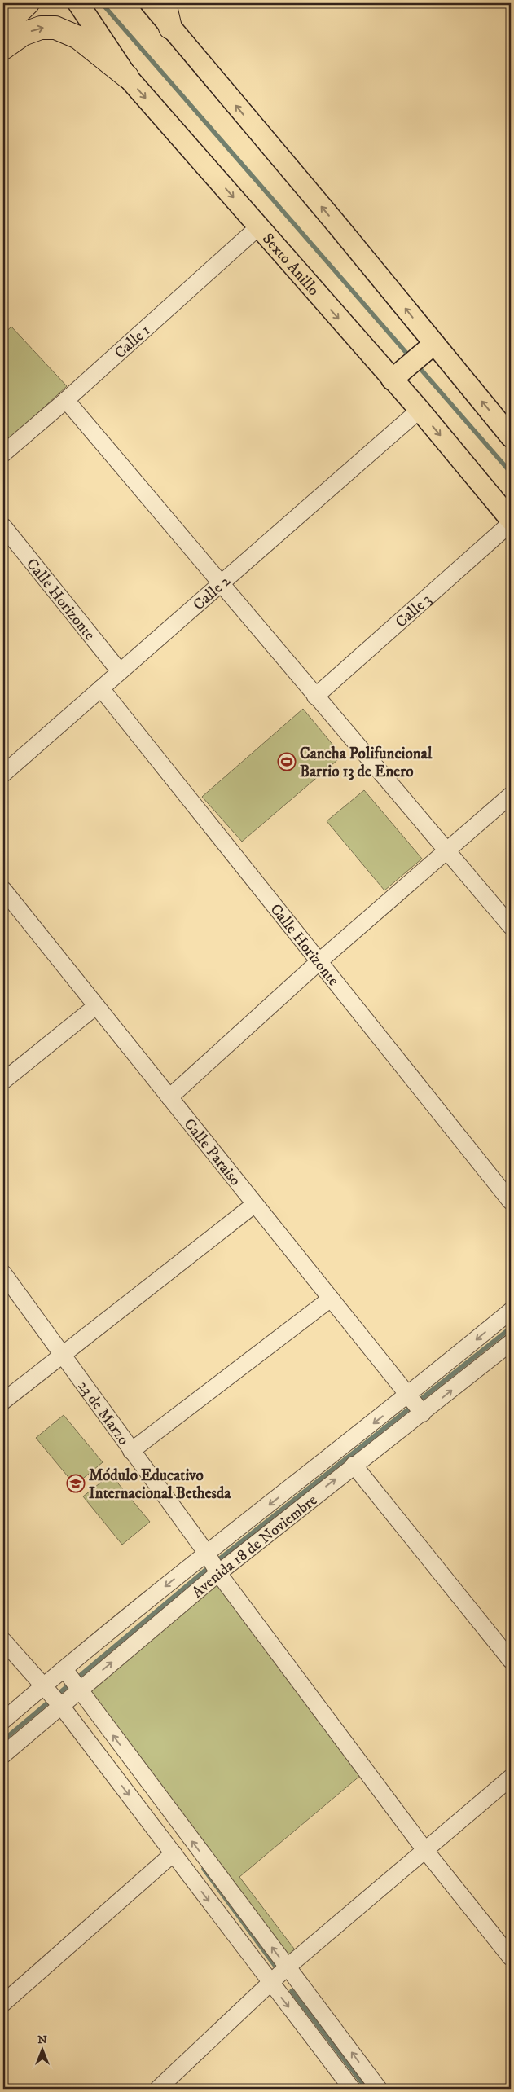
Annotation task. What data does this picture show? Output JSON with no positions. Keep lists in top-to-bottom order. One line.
{"streets":{"main road":["Sexto Anillo"],"street":["Calle 1","Calle 2","Calle Horizonte","Calle 3","Calle Paraiso","23 de Marzo","Avenida 18 de Noviembre"]},"crossings":[["Sexto Anillo","Calle 1"],["Sexto Anillo","Calle 2"],["Calle 2","Calle Horizonte"],["Calle Paraiso","Avenida 18 de Noviembre"],["23 de Marzo","Avenida 18 de Noviembre"]],"places":{"sports":["Cancha Polifuncional Barrio 13 de Enero"],"school or university":["Módulo Educativo Internacional Bethesda"]},"north":"top"}
